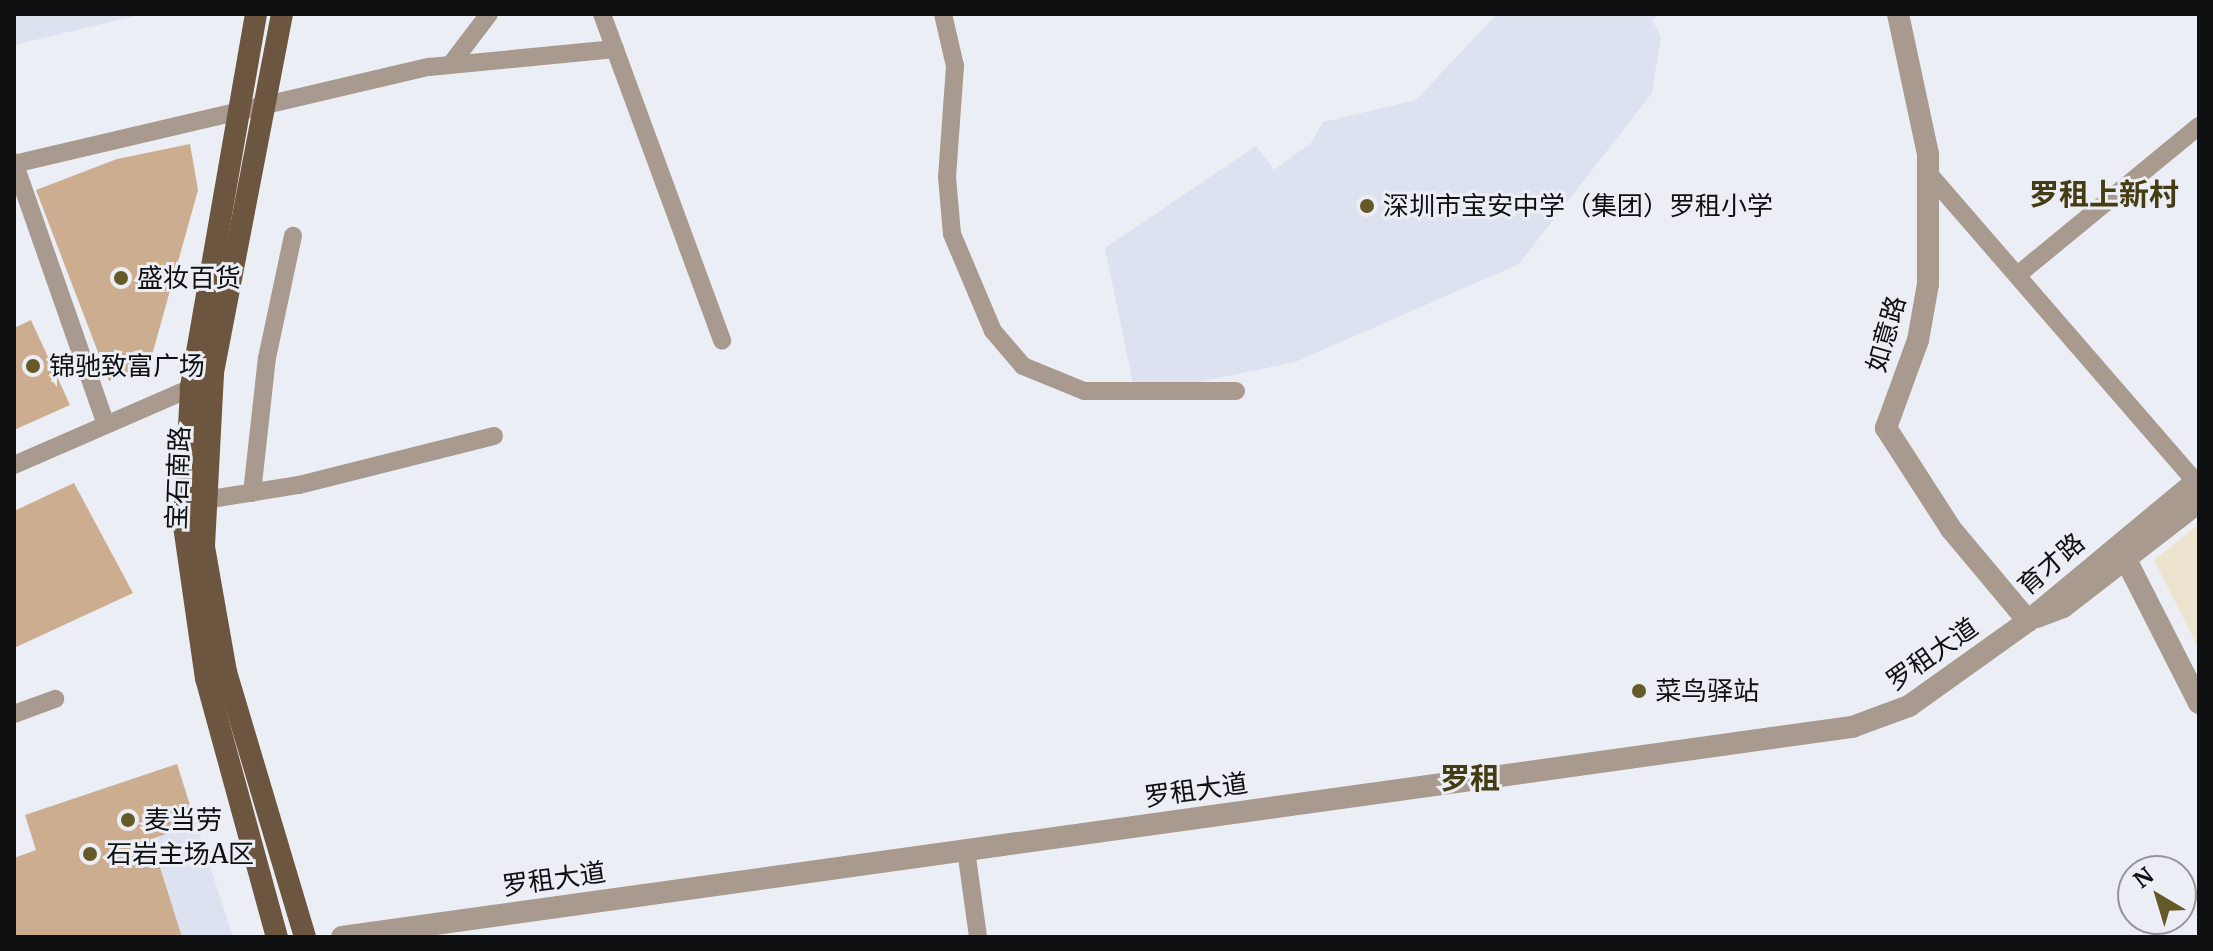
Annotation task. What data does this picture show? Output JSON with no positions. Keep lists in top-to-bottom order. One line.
{"streets":{"main road":["宝石南路"],"street":["如意路","育才路","罗租大道"]},"crossings":[["如意路","育才路"],["如意路","罗租大道"],["育才路","罗租大道"]],"districts":["罗租上新村","罗租"],"places":["深圳市宝安中学（集团）罗租小学","盛妆百货","锦驰致富广场","菜鸟驿站","麦当劳","石岩主场A区"],"north":"top left"}
